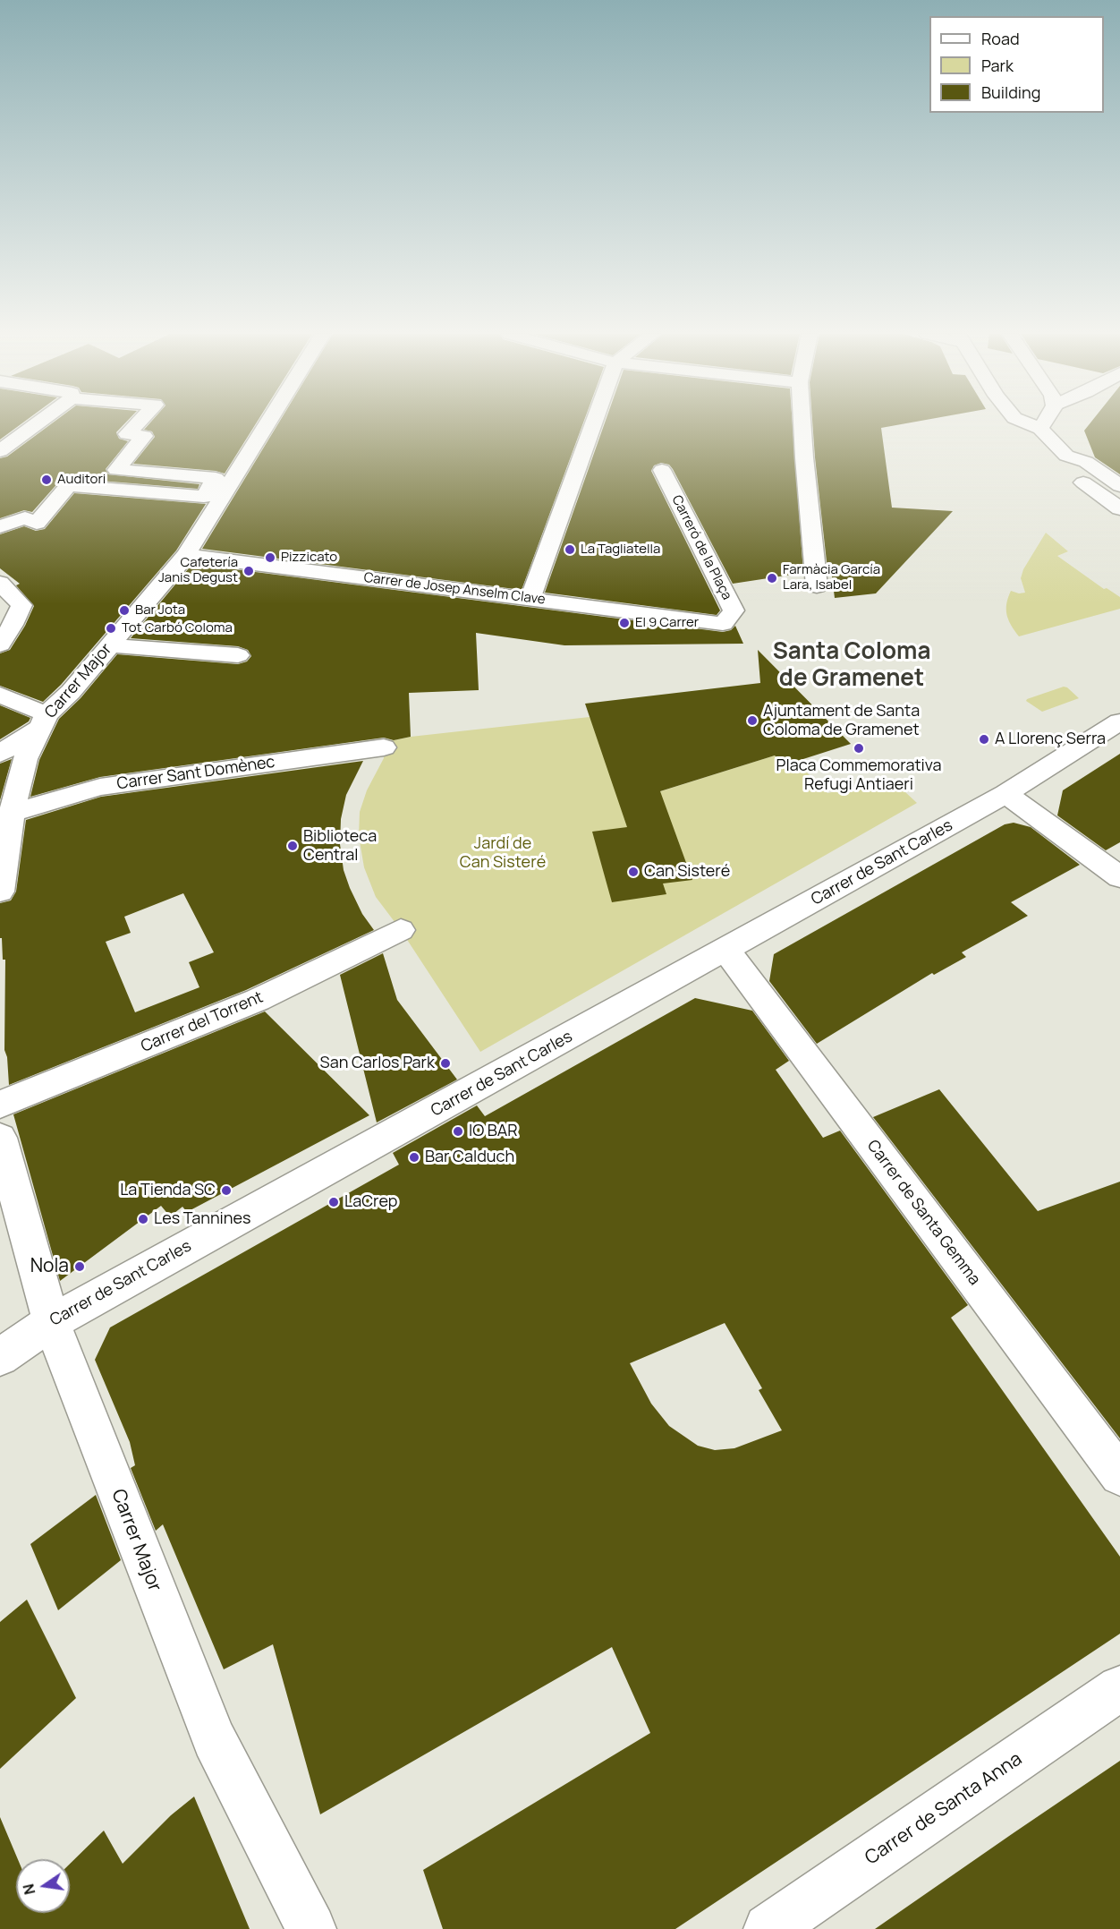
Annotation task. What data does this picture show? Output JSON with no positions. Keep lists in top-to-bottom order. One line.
{"streets":{"street":["Carreró de la Plaça","Carrer de Josep Anselm Clave","Carrer Major","Carrer Sant Domènec","Carrer de Sant Carles","Carrer del Torrent","Carrer de Santa Gemma","Carrer de Santa Anna"]},"crossings":[["Carreró de la Plaça","Carrer de Josep Anselm Clave"],["Carrer de Josep Anselm Clave","Carrer Major"],["Carrer Major","Carrer Sant Domènec"],["Carrer Major","Carrer de Sant Carles"],["Carrer de Sant Carles","Carrer de Santa Gemma"]],"districts":["Santa Coloma de Gramenet"],"parks":["Jardí de Can Sisteré"],"places":["Auditori","La Tagliatella","Pizzicato","Cafetería Janis Degust","Farmàcia García Lara, Isabel","Bar Jota","El 9 Carrer","Tot Carbó Coloma","Ajuntament de Santa Coloma de Gramenet","A Llorenç Serra","Placa Commemorativa Refugi Antiaeri","Biblioteca Central","Can Sisteré","San Carlos Park","IO BAR","Bar Calduch","La Tienda SC","LaCrep","Les Tannines","Nola"],"legend":["Road","Park","Building"],"north":"left"}
